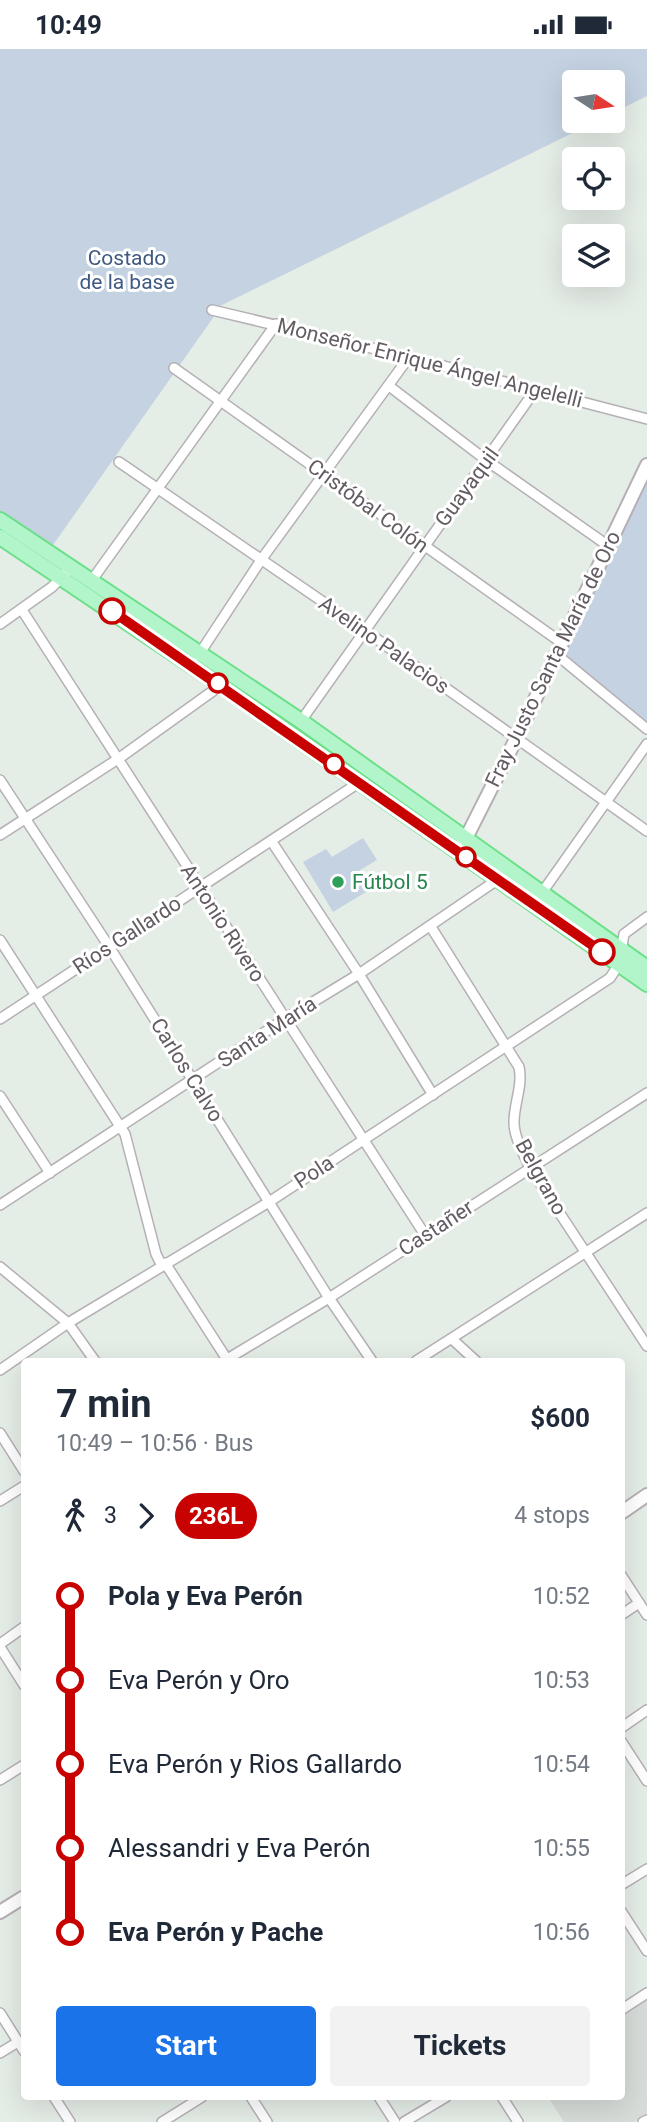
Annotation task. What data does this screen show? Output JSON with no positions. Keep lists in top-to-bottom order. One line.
{"streets":{"street":["Monseñor Enrique Ángel Angelelli","Guayaquil","Cristóbal Colón","Avelino Palacios","Fray Justo Santa María de Oro","Antonio Rivero","Ríos Gallardo","Santa María","Carlos Calvo","Pola","Belgrano","Castañer"]},"crossings":[["Monseñor Enrique Ángel Angelelli","Guayaquil"],["Guayaquil","Cristóbal Colón"],["Guayaquil","Avelino Palacios"],["Cristóbal Colón","Fray Justo Santa María de Oro"],["Avelino Palacios","Fray Justo Santa María de Oro"],["Antonio Rivero","Ríos Gallardo"],["Antonio Rivero","Santa María"],["Antonio Rivero","Pola"],["Antonio Rivero","Castañer"],["Ríos Gallardo","Carlos Calvo"],["Santa María","Carlos Calvo"],["Santa María","Belgrano"],["Carlos Calvo","Pola"],["Carlos Calvo","Castañer"],["Pola","Belgrano"],["Belgrano","Castañer"]],"parks":["Costado de la base"],"places":["Fútbol 5"],"lines":["bus line 236L"],"north":"right","page":{"status":"10:49","heading":["7 min","10:49 – 10:56 · Bus","$600"],"legs":["3","236L","4 stops"],"list":[{"name":"Pola y Eva Perón","value":"10:52"},{"name":"Eva Perón y Oro","value":"10:53"},{"name":"Eva Perón y Rios Gallardo","value":"10:54"},{"name":"Alessandri y Eva Perón","value":"10:55"},{"name":"Eva Perón y Pache","value":"10:56"}],"buttons":["Start","Tickets"]}}
